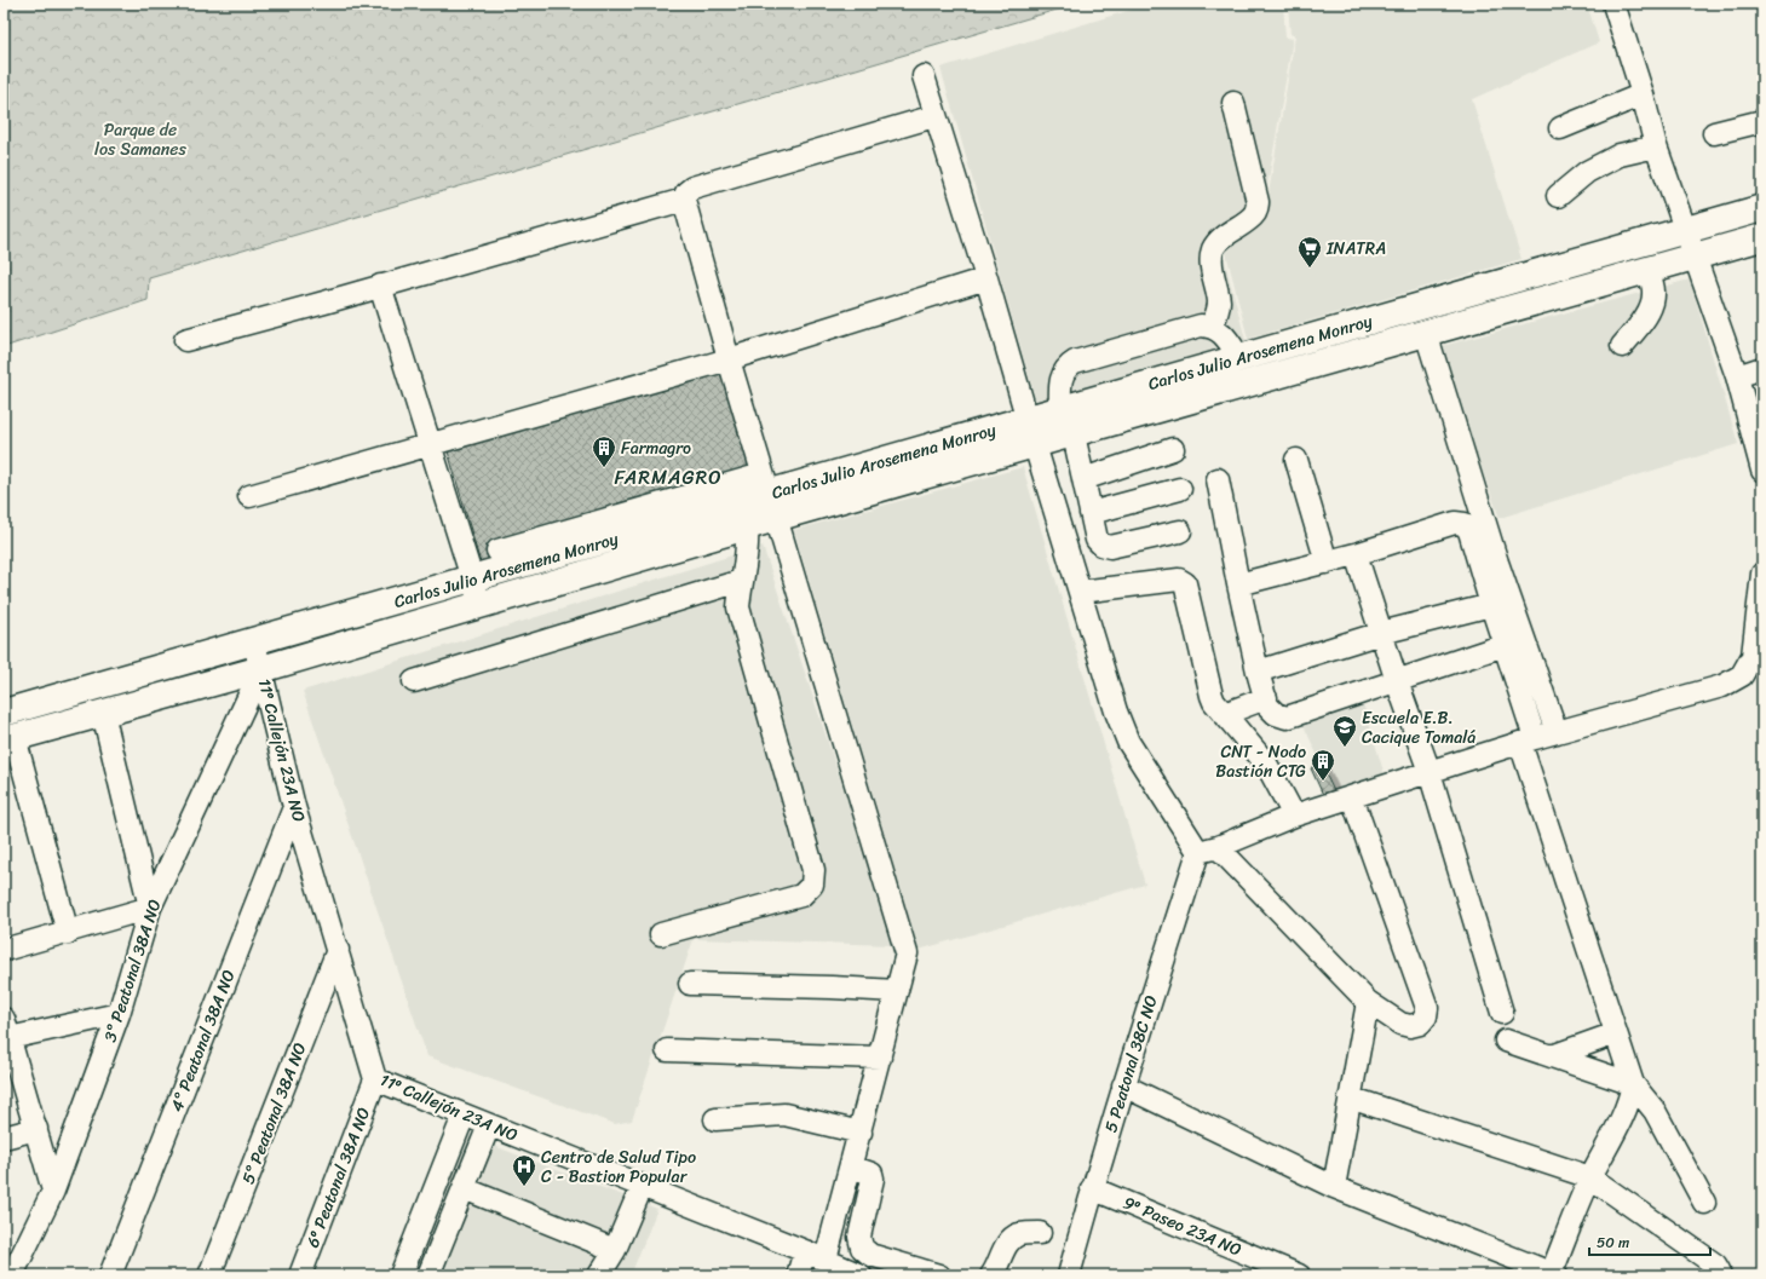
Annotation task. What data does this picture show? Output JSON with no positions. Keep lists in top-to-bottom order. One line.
{"streets":{"main road":["Carlos Julio Arosemena Monroy"],"street":["11º Callejón 23A NO","3° Peatonal 38A NO","4° Peatonal 38A NO","5 Peatonal 38C NO","5° Peatonal 38A NO","6º Peatonal 38A NO","9º Paseo 23A NO"]},"crossings":[["Carlos Julio Arosemena Monroy","11º Callejón 23A NO"],["Carlos Julio Arosemena Monroy","3° Peatonal 38A NO"],["11º Callejón 23A NO","3° Peatonal 38A NO"],["11º Callejón 23A NO","4° Peatonal 38A NO"],["11º Callejón 23A NO","5° Peatonal 38A NO"],["11º Callejón 23A NO","6º Peatonal 38A NO"],["5 Peatonal 38C NO","9º Paseo 23A NO"]],"districts":["FARMAGRO"],"parks":["Parque de los Samanes"],"places":{"supermarket":["INATRA"],"building":["Farmagro","CNT - Nodo Bastión CTG"],"school or university":["Escuela E.B. Cacique Tomalá"],"hospital":["Centro de Salud Tipo C - Bastion Popular"]},"scale_bar":"50 m"}
